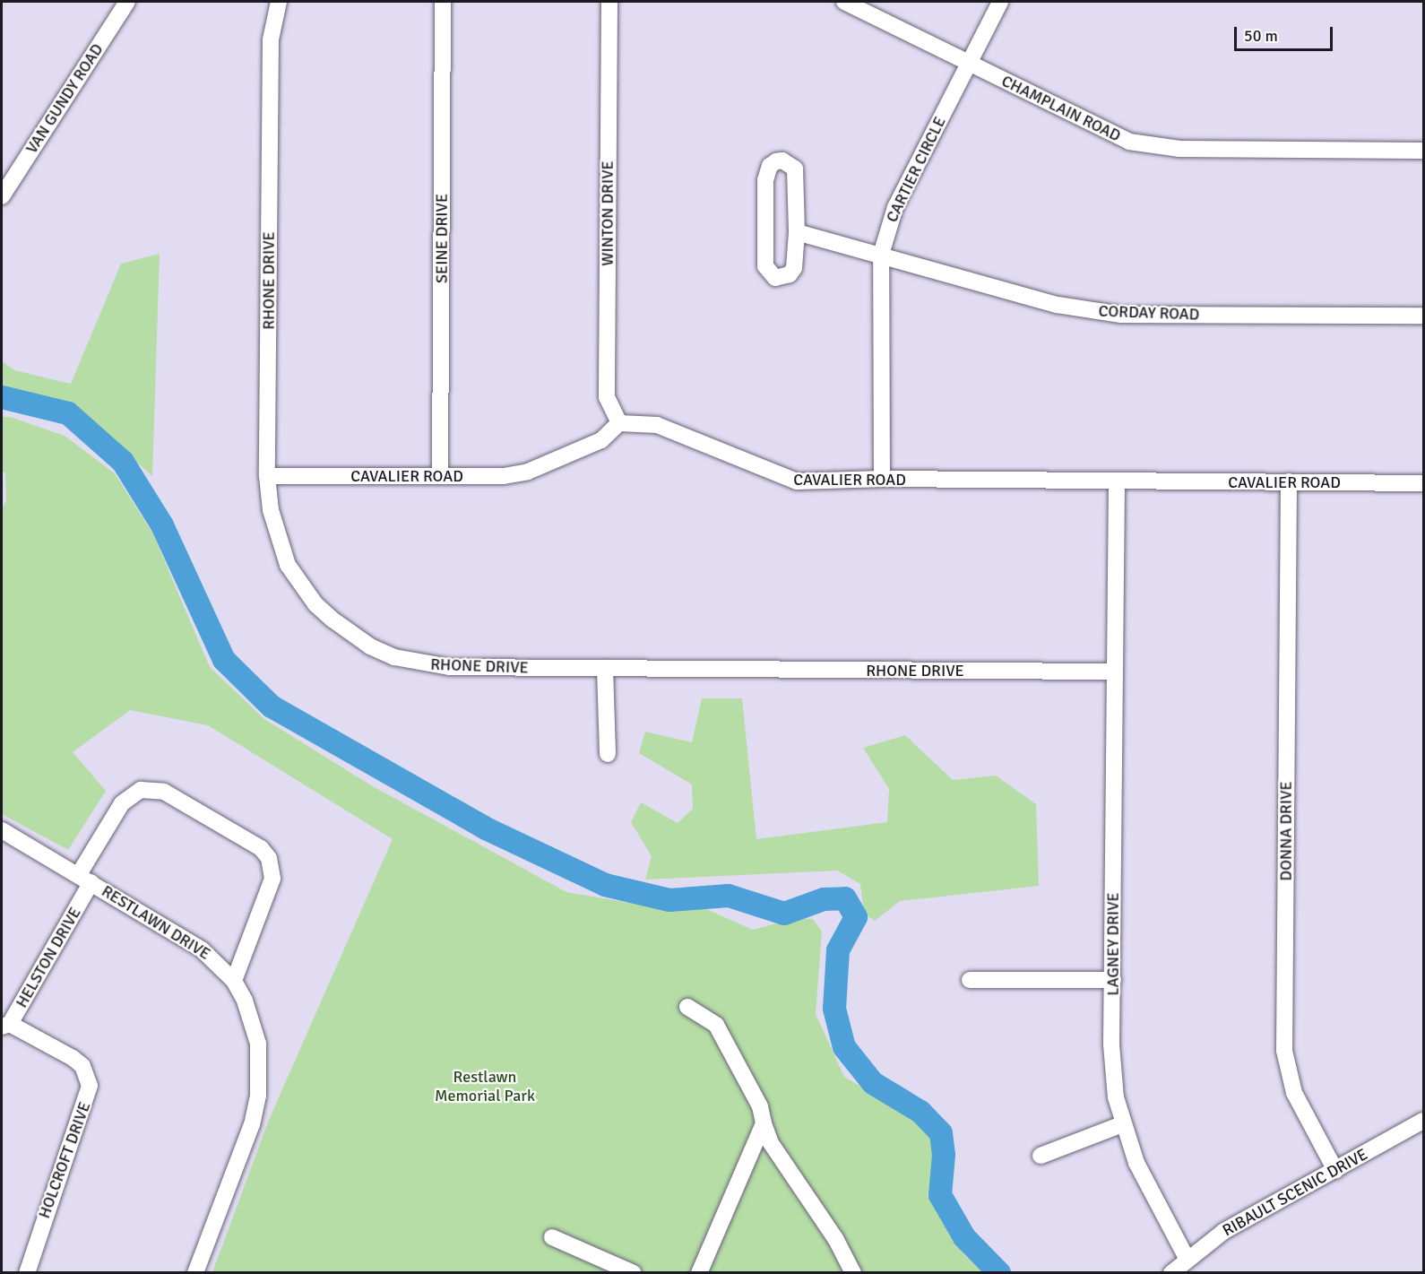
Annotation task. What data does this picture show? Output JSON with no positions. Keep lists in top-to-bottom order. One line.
{"streets":{"street":["VAN GUNDY ROAD","CHAMPLAIN ROAD","CARTIER CIRCLE","WINTON DRIVE","SEINE DRIVE","RHONE DRIVE","CORDAY ROAD","CAVALIER ROAD","DONNA DRIVE","RESTLAWN DRIVE","LAGNEY DRIVE","HELSTON DRIVE","HOLCROFT DRIVE","RIBAULT SCENIC DRIVE"]},"crossings":[["CHAMPLAIN ROAD","CARTIER CIRCLE"],["CARTIER CIRCLE","CORDAY ROAD"],["CARTIER CIRCLE","CAVALIER ROAD"],["WINTON DRIVE","CAVALIER ROAD"],["SEINE DRIVE","CAVALIER ROAD"],["RHONE DRIVE","CAVALIER ROAD"],["RHONE DRIVE","LAGNEY DRIVE"],["CAVALIER ROAD","DONNA DRIVE"],["CAVALIER ROAD","LAGNEY DRIVE"],["DONNA DRIVE","RIBAULT SCENIC DRIVE"],["RESTLAWN DRIVE","HELSTON DRIVE"],["LAGNEY DRIVE","RIBAULT SCENIC DRIVE"],["HELSTON DRIVE","HOLCROFT DRIVE"]],"parks":["Restlawn Memorial Park"],"scale_bar":"50 m"}
